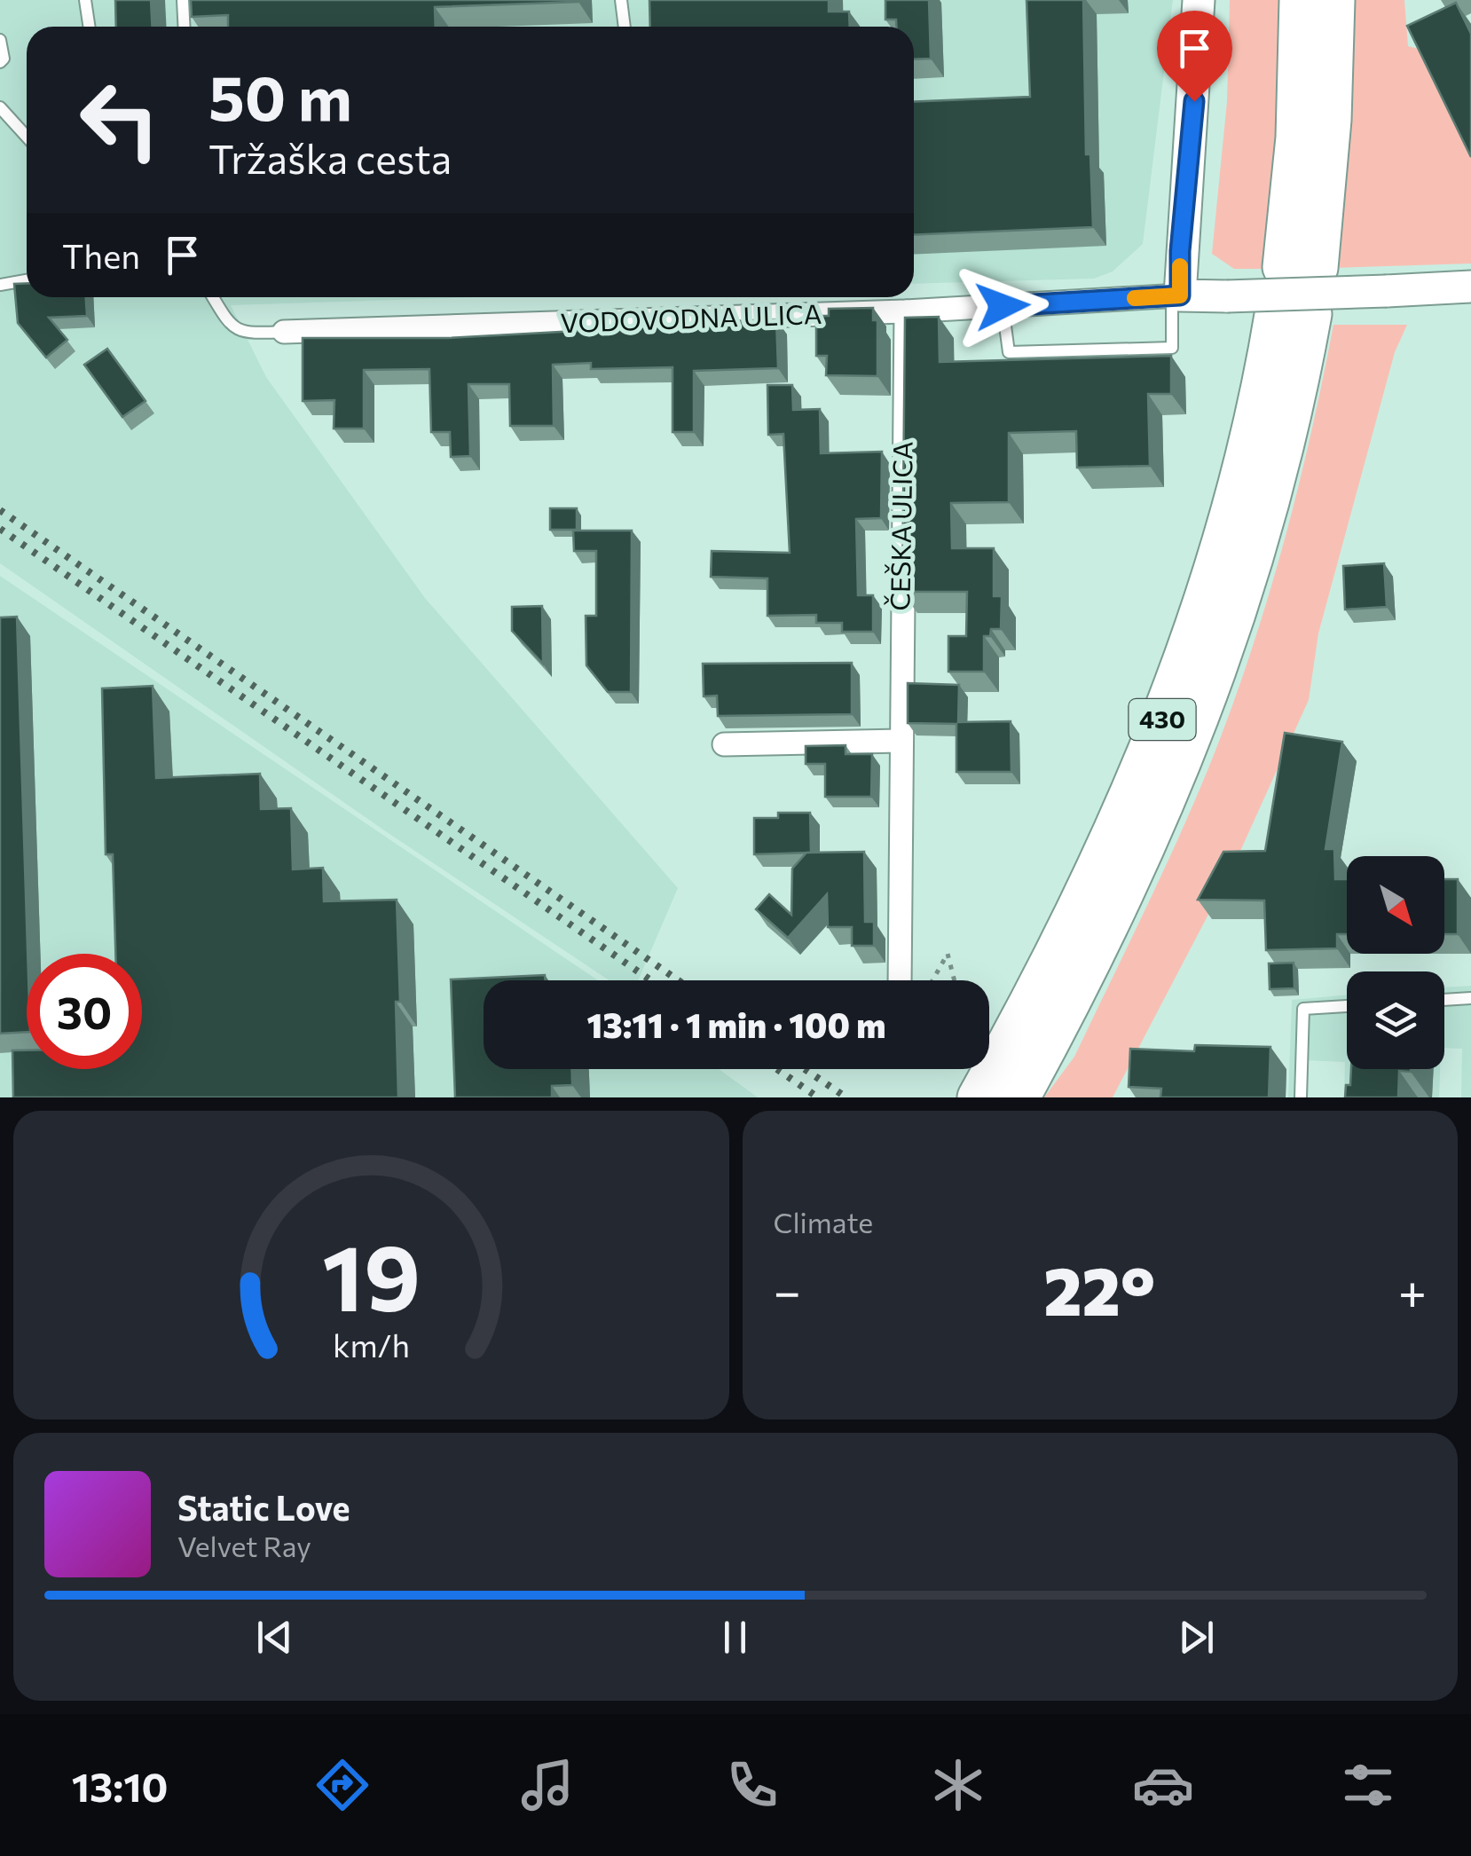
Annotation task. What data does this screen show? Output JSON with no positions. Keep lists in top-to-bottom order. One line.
{"streets":{"highway":["430"],"street":["VODOVODNA ULICA","ČEŠKA ULICA"]},"crossings":[["VODOVODNA ULICA","ČEŠKA ULICA"]],"north":"bottom right","page":{"turn":["50 m","Tržaška cesta"],"then":"Then","limit":"30","trip":"13:11 · 1 min · 100 m","tile":"Climate","heat":["−","22°","+"],"song":["Static Love","Velvet Ray"],"tabs":"13:10","gauge":["19","km/h"]}}
